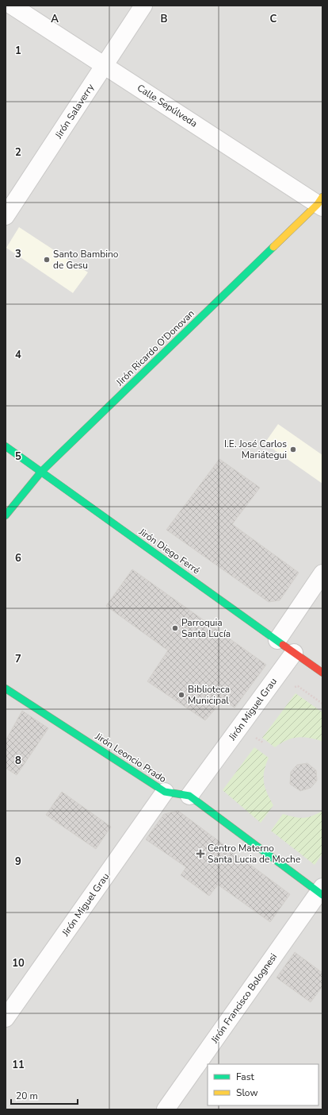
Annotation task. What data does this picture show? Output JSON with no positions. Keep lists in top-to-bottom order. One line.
{"streets":{"street":["Calle Sepúlveda","Jirón Salaverry","Jirón Ricardo O'Donovan","Jirón Diego Ferré","Jirón Miguel Grau","Jirón Leoncio Prado","Jirón Francisco Bolognesi"]},"crossings":[["Calle Sepúlveda","Jirón Salaverry"],["Calle Sepúlveda","Jirón Ricardo O'Donovan"],["Jirón Ricardo O'Donovan","Jirón Diego Ferré"],["Jirón Diego Ferré","Jirón Miguel Grau"],["Jirón Miguel Grau","Jirón Leoncio Prado"],["Jirón Leoncio Prado","Jirón Francisco Bolognesi"]],"places":{"other":["Santo Bambino de Gesu","I.E. José Carlos Mariátegui","Parroquia Santa Lucía","Biblioteca Municipal"],"health":["Centro Materno Santa Lucia de Moche"]},"legend":["Fast","Slow"],"scale_bar":"20 m","grid":{"columns":["A","B","C"],"rows":["1","2","3","4","5","6","7","8","9","10","11"]}}
